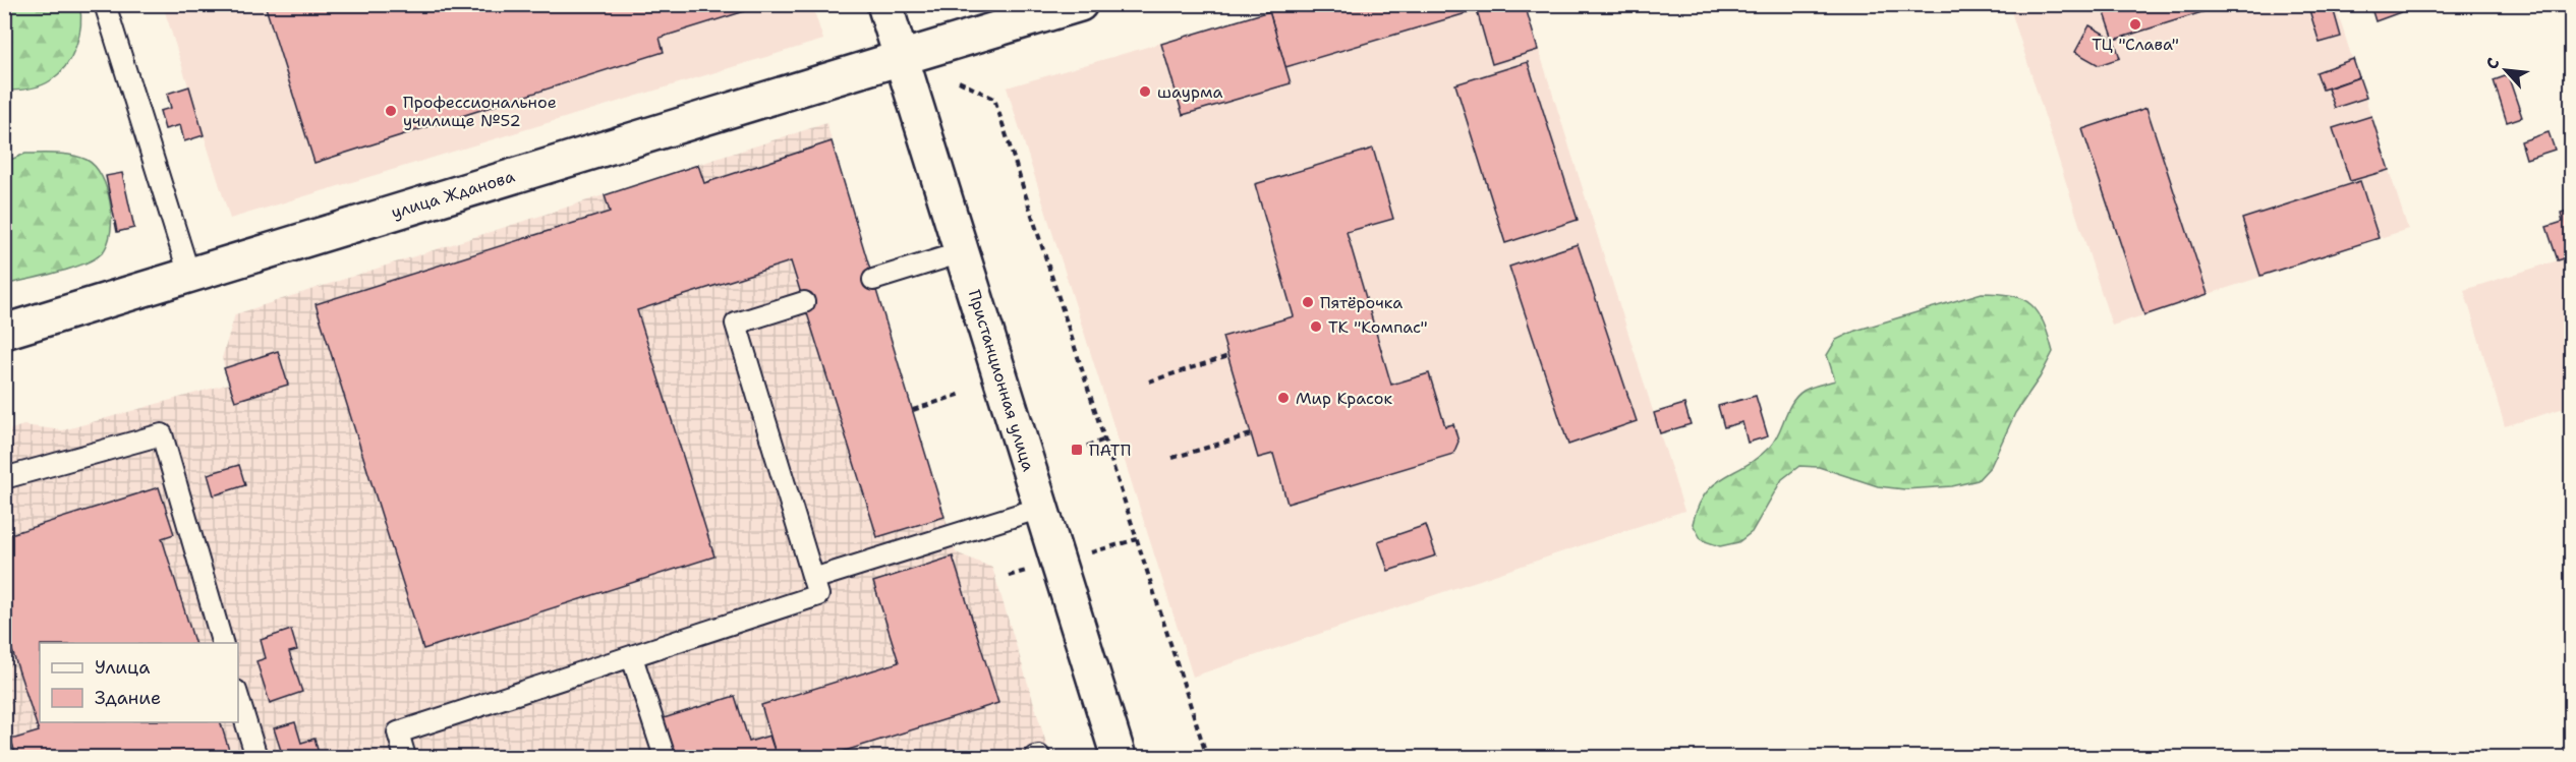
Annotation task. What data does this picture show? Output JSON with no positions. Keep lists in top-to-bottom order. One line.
{"streets":{"main road":["улица Жданова","Пристанционная улица"]},"crossings":[["улица Жданова","Пристанционная улица"]],"places":{"other":["ТЦ \"Слава\"","шаурма","Профессиональное училище №52","Пятёрочка","ТК \"Компас\"","Мир Красок"],"transit":["ПАТП"]},"legend":["Улица","Здание"],"north":"top left"}
